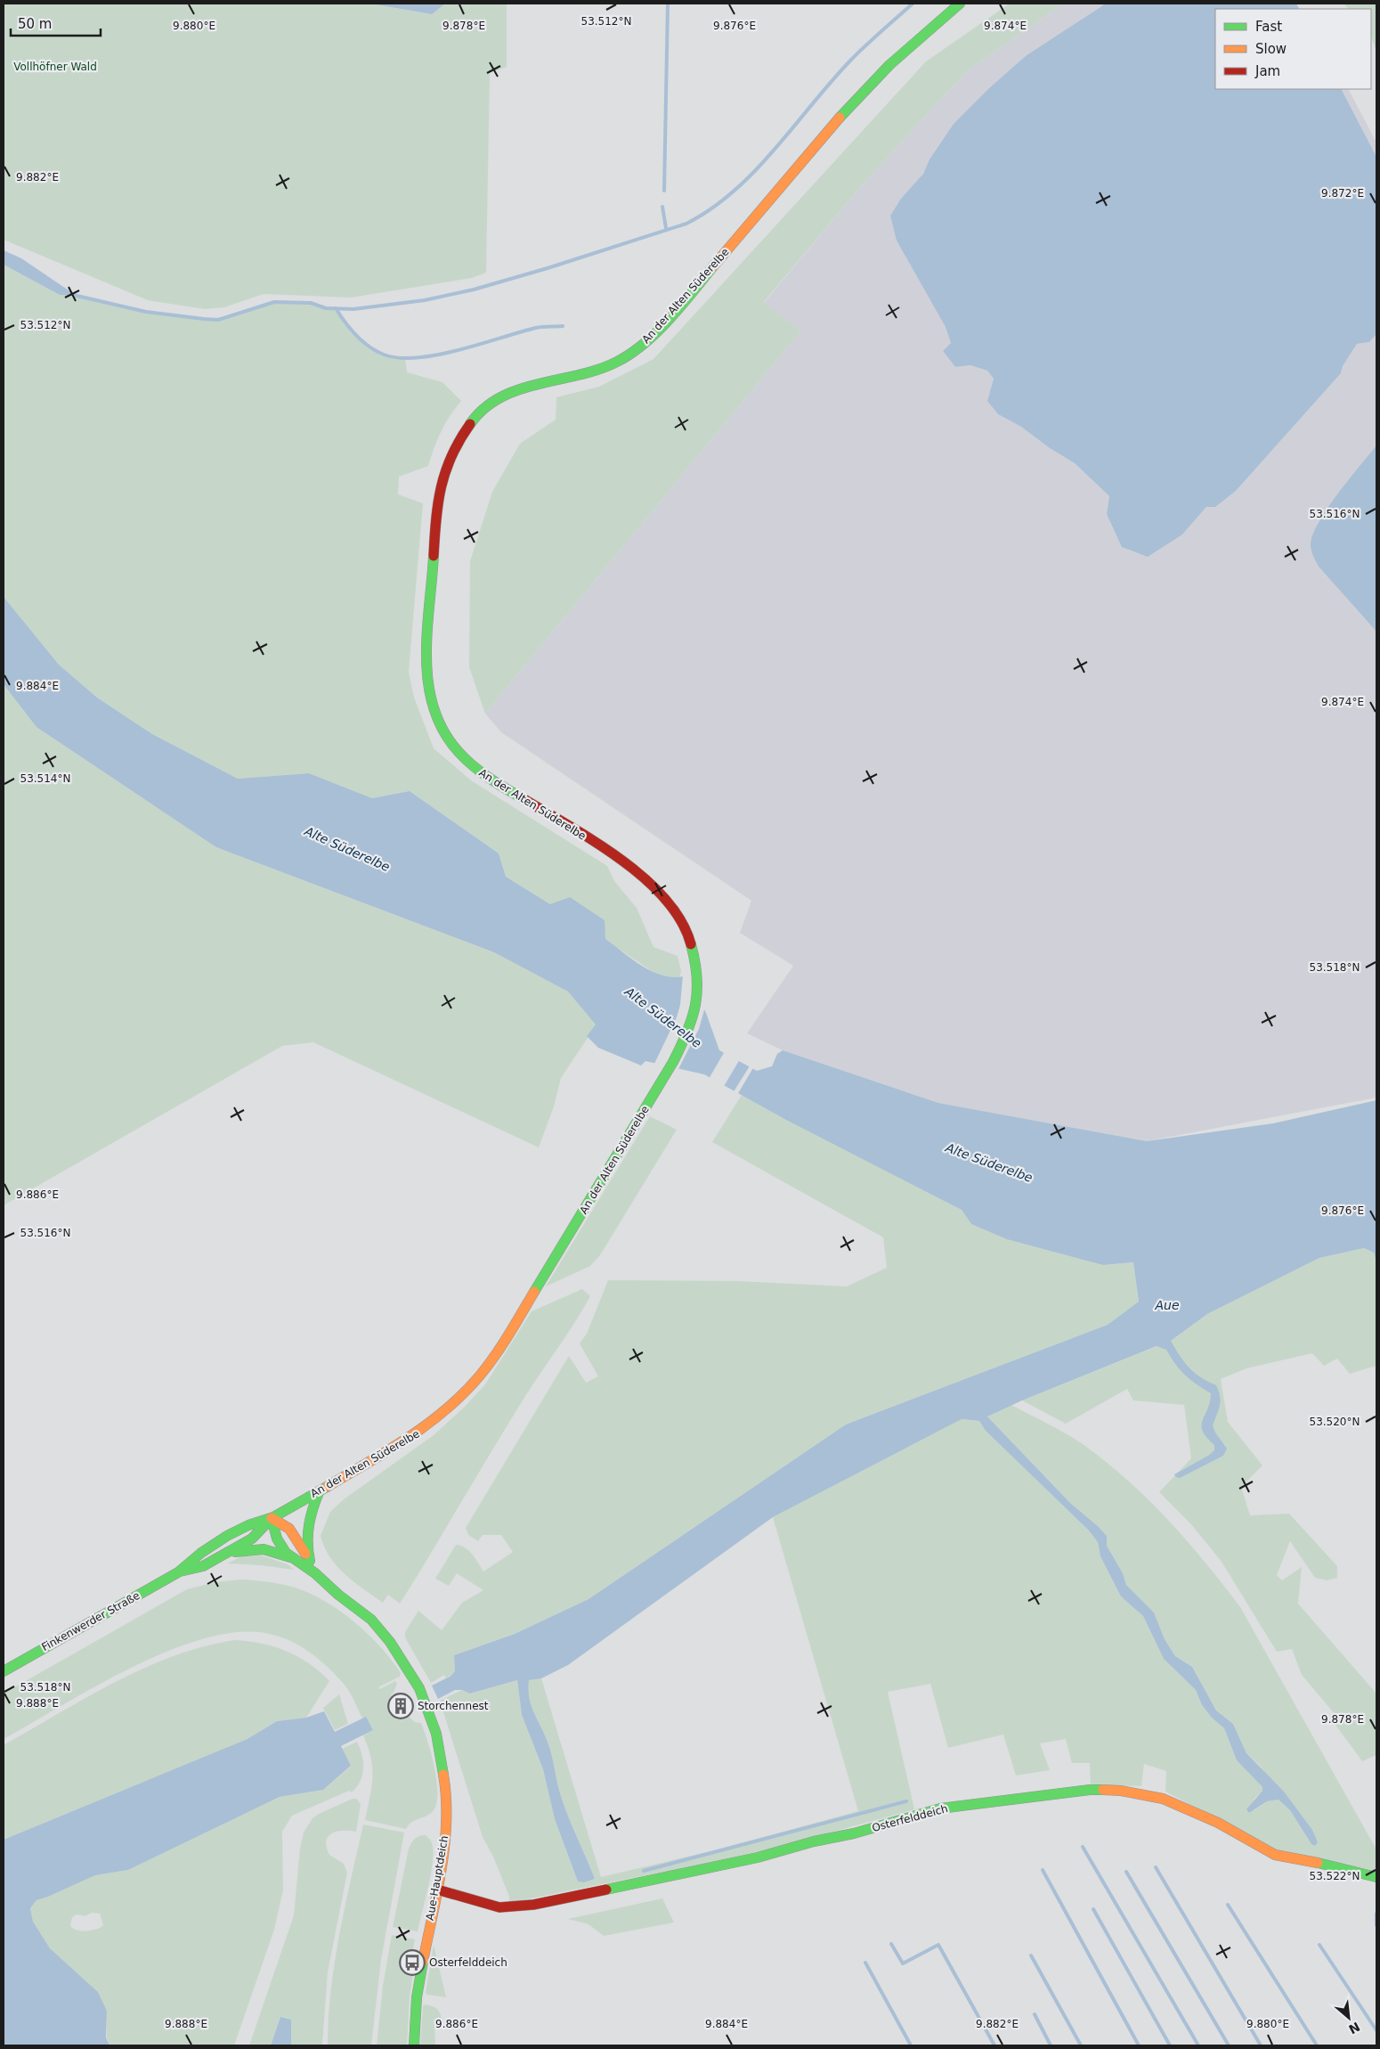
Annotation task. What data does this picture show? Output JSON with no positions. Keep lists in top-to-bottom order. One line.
{"streets":{"main road":["An der Alten Süderelbe","Finkenwerder Straße","Osterfelddeich","Aue-Hauptdeich"]},"crossings":[["An der Alten Süderelbe","Finkenwerder Straße"],["Osterfelddeich","Aue-Hauptdeich"]],"water":["Alte Süderelbe","Aue"],"parks":["Vollhöfner Wald"],"places":{"building":["Storchennest"],"bus stop":["Osterfelddeich"]},"legend":["Fast","Slow","Jam"],"scale_bar":"50 m","north":"bottom right","coordinates":["53.512°N","9.880°E","9.878°E","9.876°E","9.874°E","9.882°E","9.872°E","53.516°N","9.884°E","53.514°N","53.518°N","9.886°E","53.520°N","9.888°E","53.522°N"]}
